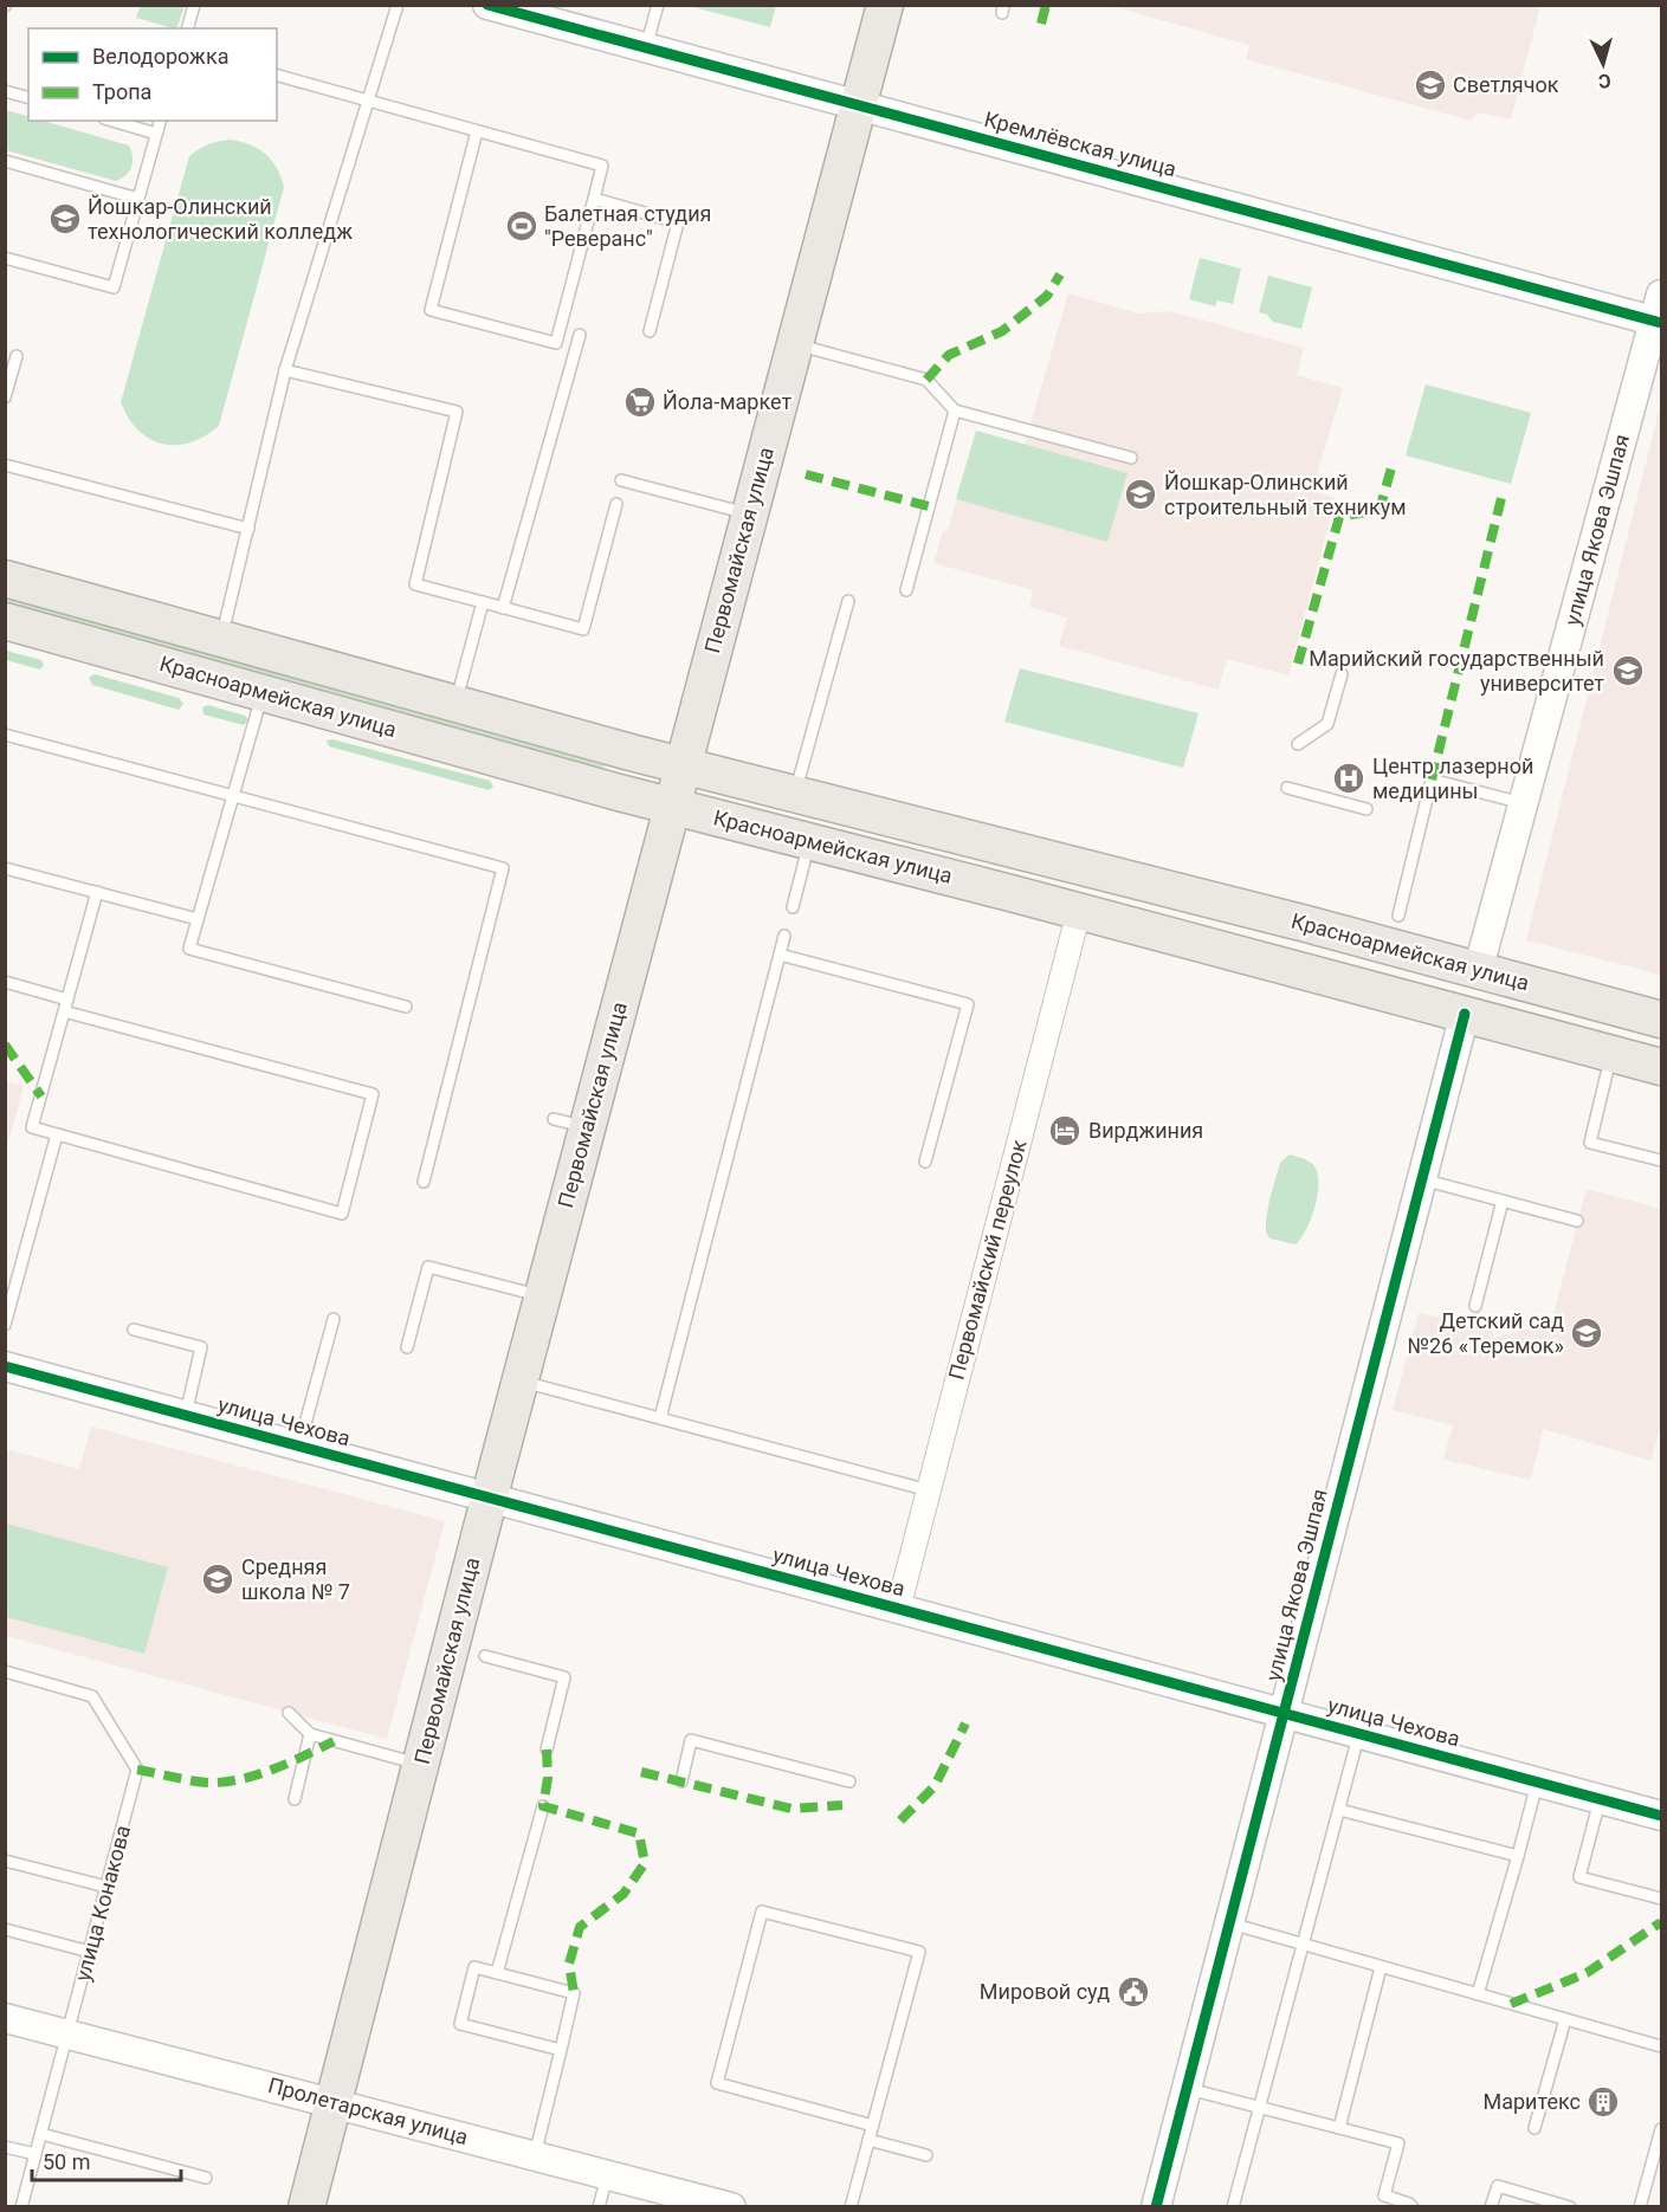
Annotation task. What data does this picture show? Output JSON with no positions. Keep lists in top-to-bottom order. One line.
{"streets":{"main road":["улица Якова Эшпая","Первомайская улица","Красноармейская улица"],"street":["Кремлёвская улица","Первомайский переулок","улица Чехова","Пролетарская улица"],"lane":["улица Конакова"]},"crossings":[["Кремлёвская улица","улица Якова Эшпая"],["Кремлёвская улица","Первомайская улица"],["улица Якова Эшпая","Красноармейская улица"],["улица Якова Эшпая","улица Чехова"],["Первомайская улица","Красноармейская улица"],["Первомайская улица","улица Чехова"],["Первомайская улица","Пролетарская улица"],["Красноармейская улица","Первомайский переулок"],["Первомайский переулок","улица Чехова"],["улица Конакова","Пролетарская улица"]],"places":{"school or university":["Светлячок","Йошкар-Олинский технологический колледж","Йошкар-Олинский строительный техникум","Марийский государственный университет","Детский сад №26 «Теремок»","Средняя школа № 7"],"sports":["Балетная студия \"Реверанс\""],"supermarket":["Йола-маркет"],"hospital":["Центр лазерной медицины"],"hotel":["Вирджиния"],"public building":["Мировой суд"],"building":["Маритекс"]},"legend":["Велодорожка","Тропа"],"scale_bar":"50 m","north":"bottom"}
